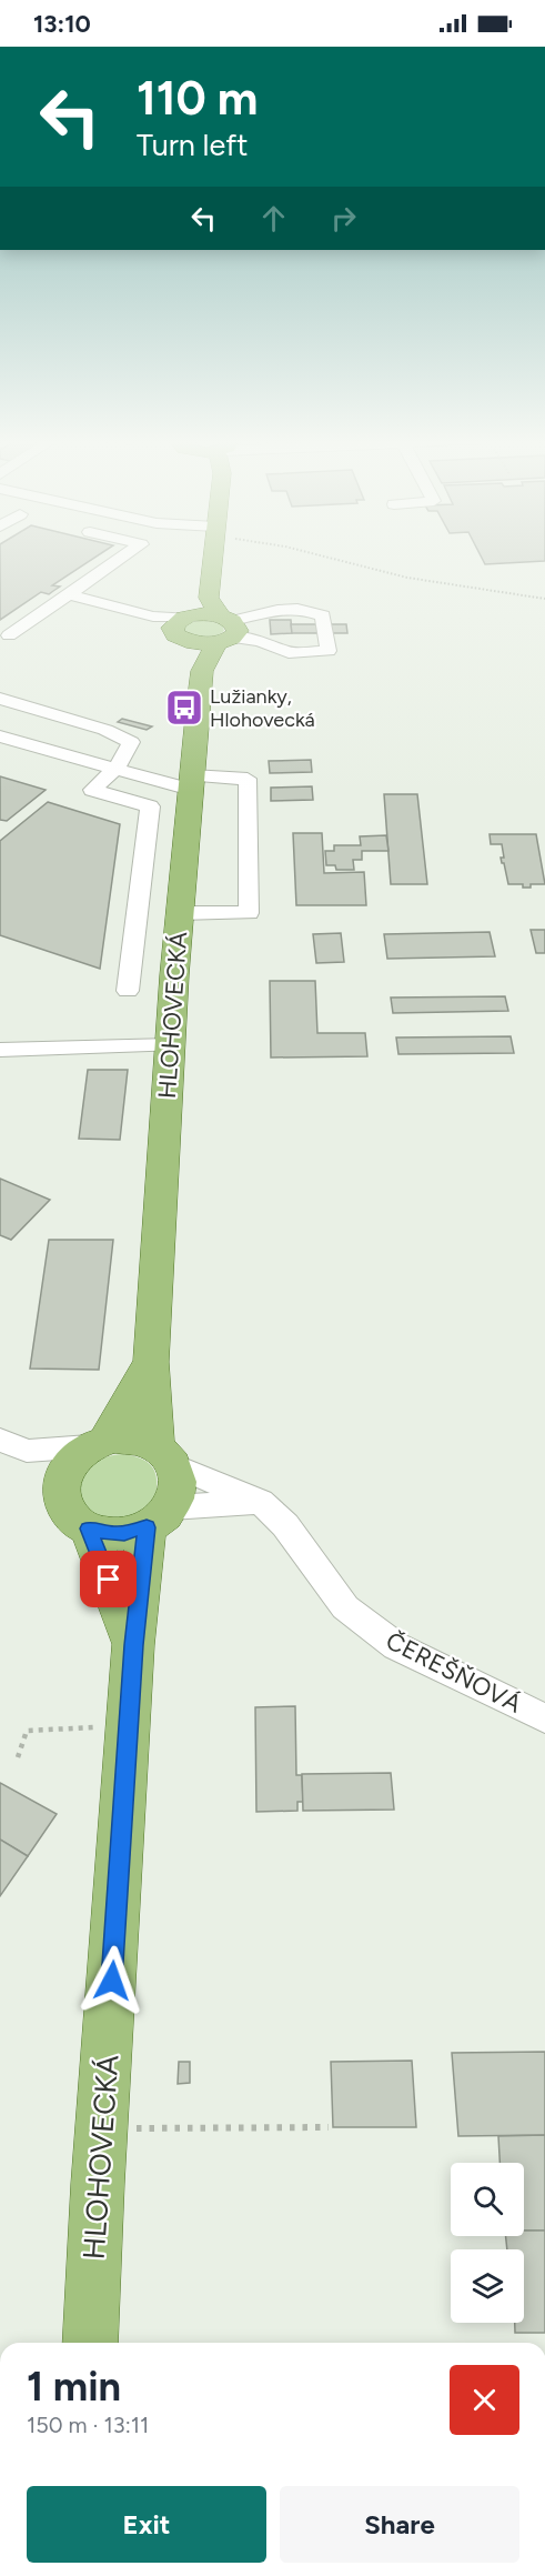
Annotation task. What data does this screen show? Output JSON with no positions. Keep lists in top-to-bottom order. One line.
{"streets":{"main road":["HLOHOVECKÁ"],"street":["ČEREŠŇOVÁ"]},"crossings":[["HLOHOVECKÁ","ČEREŠŇOVÁ"]],"places":{"bus stop":["Lužianky, Hlohovecká"]},"page":{"status":"13:10","turn":["110 m","Turn left"],"heading":["1 min","150 m · 13:11"],"buttons":["Exit","Share"]}}
